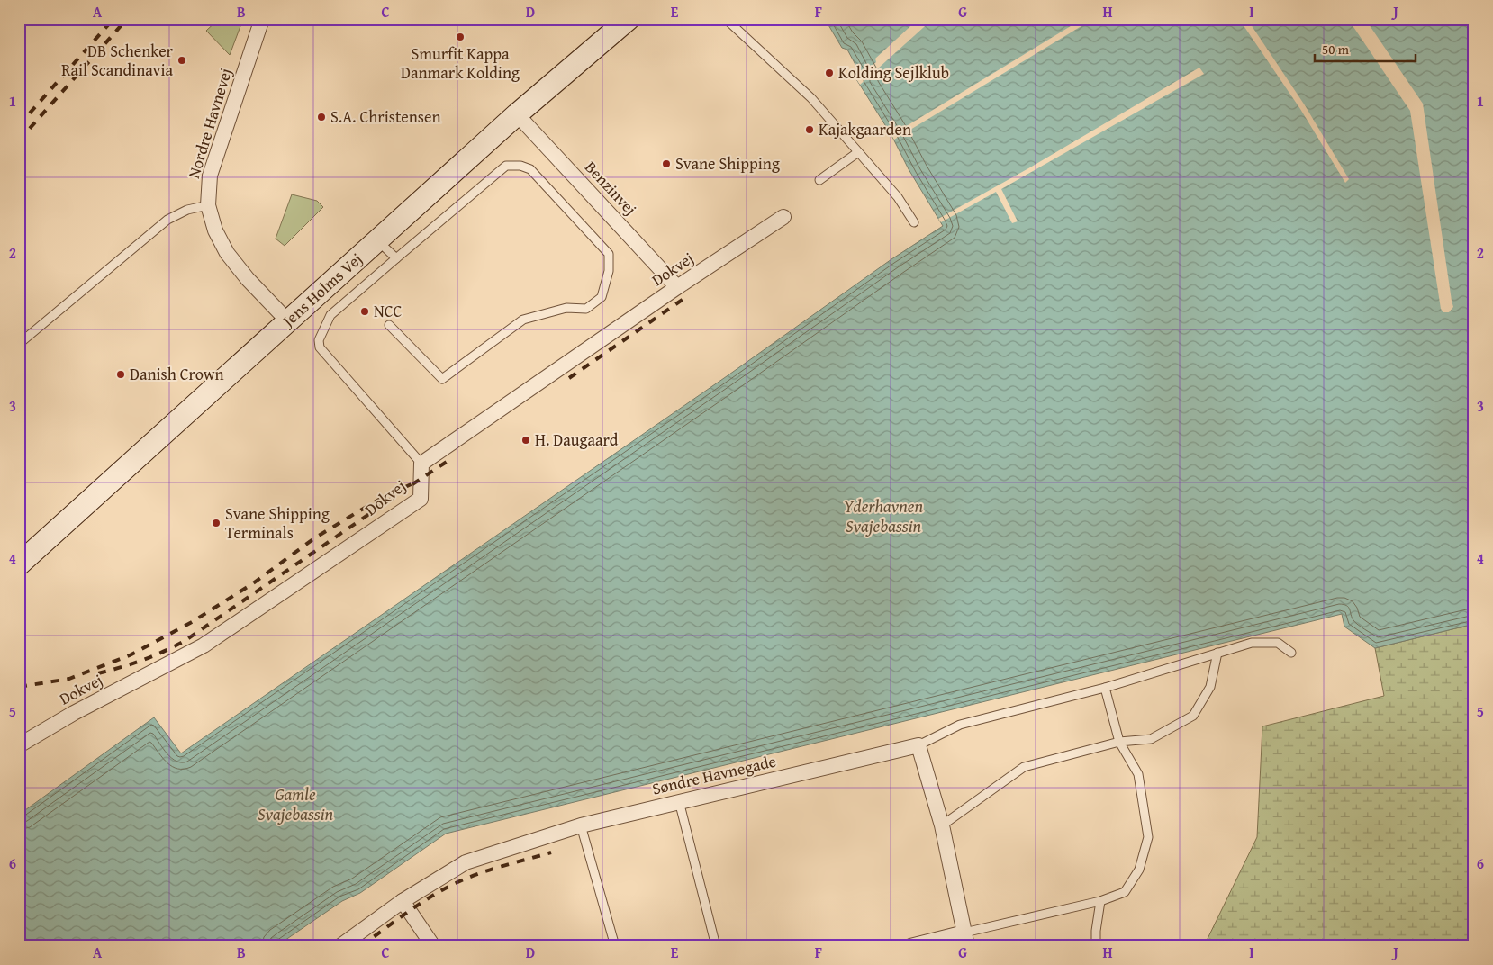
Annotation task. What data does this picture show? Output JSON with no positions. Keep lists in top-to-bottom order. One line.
{"streets":{"main road":["Jens Holms Vej"],"street":["Nordre Havnevej","Benzinvej","Dokvej","Søndre Havnegade"]},"crossings":[["Nordre Havnevej","Jens Holms Vej"],["Benzinvej","Dokvej"],["Benzinvej","Jens Holms Vej"]],"water":["Yderhavnen Svajebassin","Gamle Svajebassin"],"places":["Smurfit Kappa Danmark Kolding","DB Schenker Rail Scandinavia","Kolding Sejlklub","S.A. Christensen","Kajakgaarden","Svane Shipping","NCC","Danish Crown","H. Daugaard","Svane Shipping Terminals"],"scale_bar":"50 m","grid":{"columns":["A","B","C","D","E","F","G","H","I","J"],"rows":["1","2","3","4","5","6"]}}
